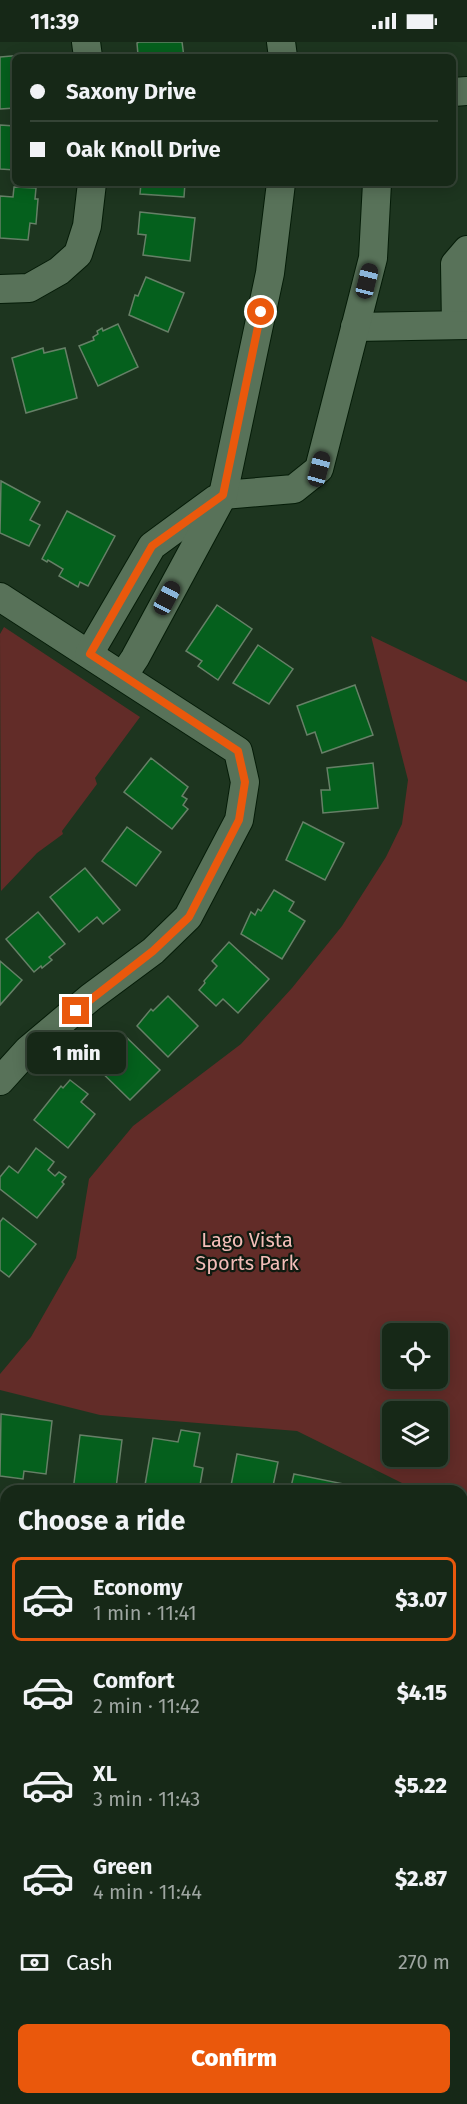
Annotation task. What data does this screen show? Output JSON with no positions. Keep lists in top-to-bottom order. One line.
{"parks":["Lago Vista Sports Park"],"page":{"status":"11:39","banner":["Saxony Drive","Oak Knoll Drive"],"bubble":"1 min","heading":"Choose a ride","list":[{"name":"Economy","note":"1 min · 11:41","value":"$3.07"},{"name":"Comfort","note":"2 min · 11:42","value":"$4.15"},{"name":"XL","note":"3 min · 11:43","value":"$5.22"},{"name":"Green","note":"4 min · 11:44","value":"$2.87"}],"pay":["Cash","270 m"],"buttons":"Confirm"}}
